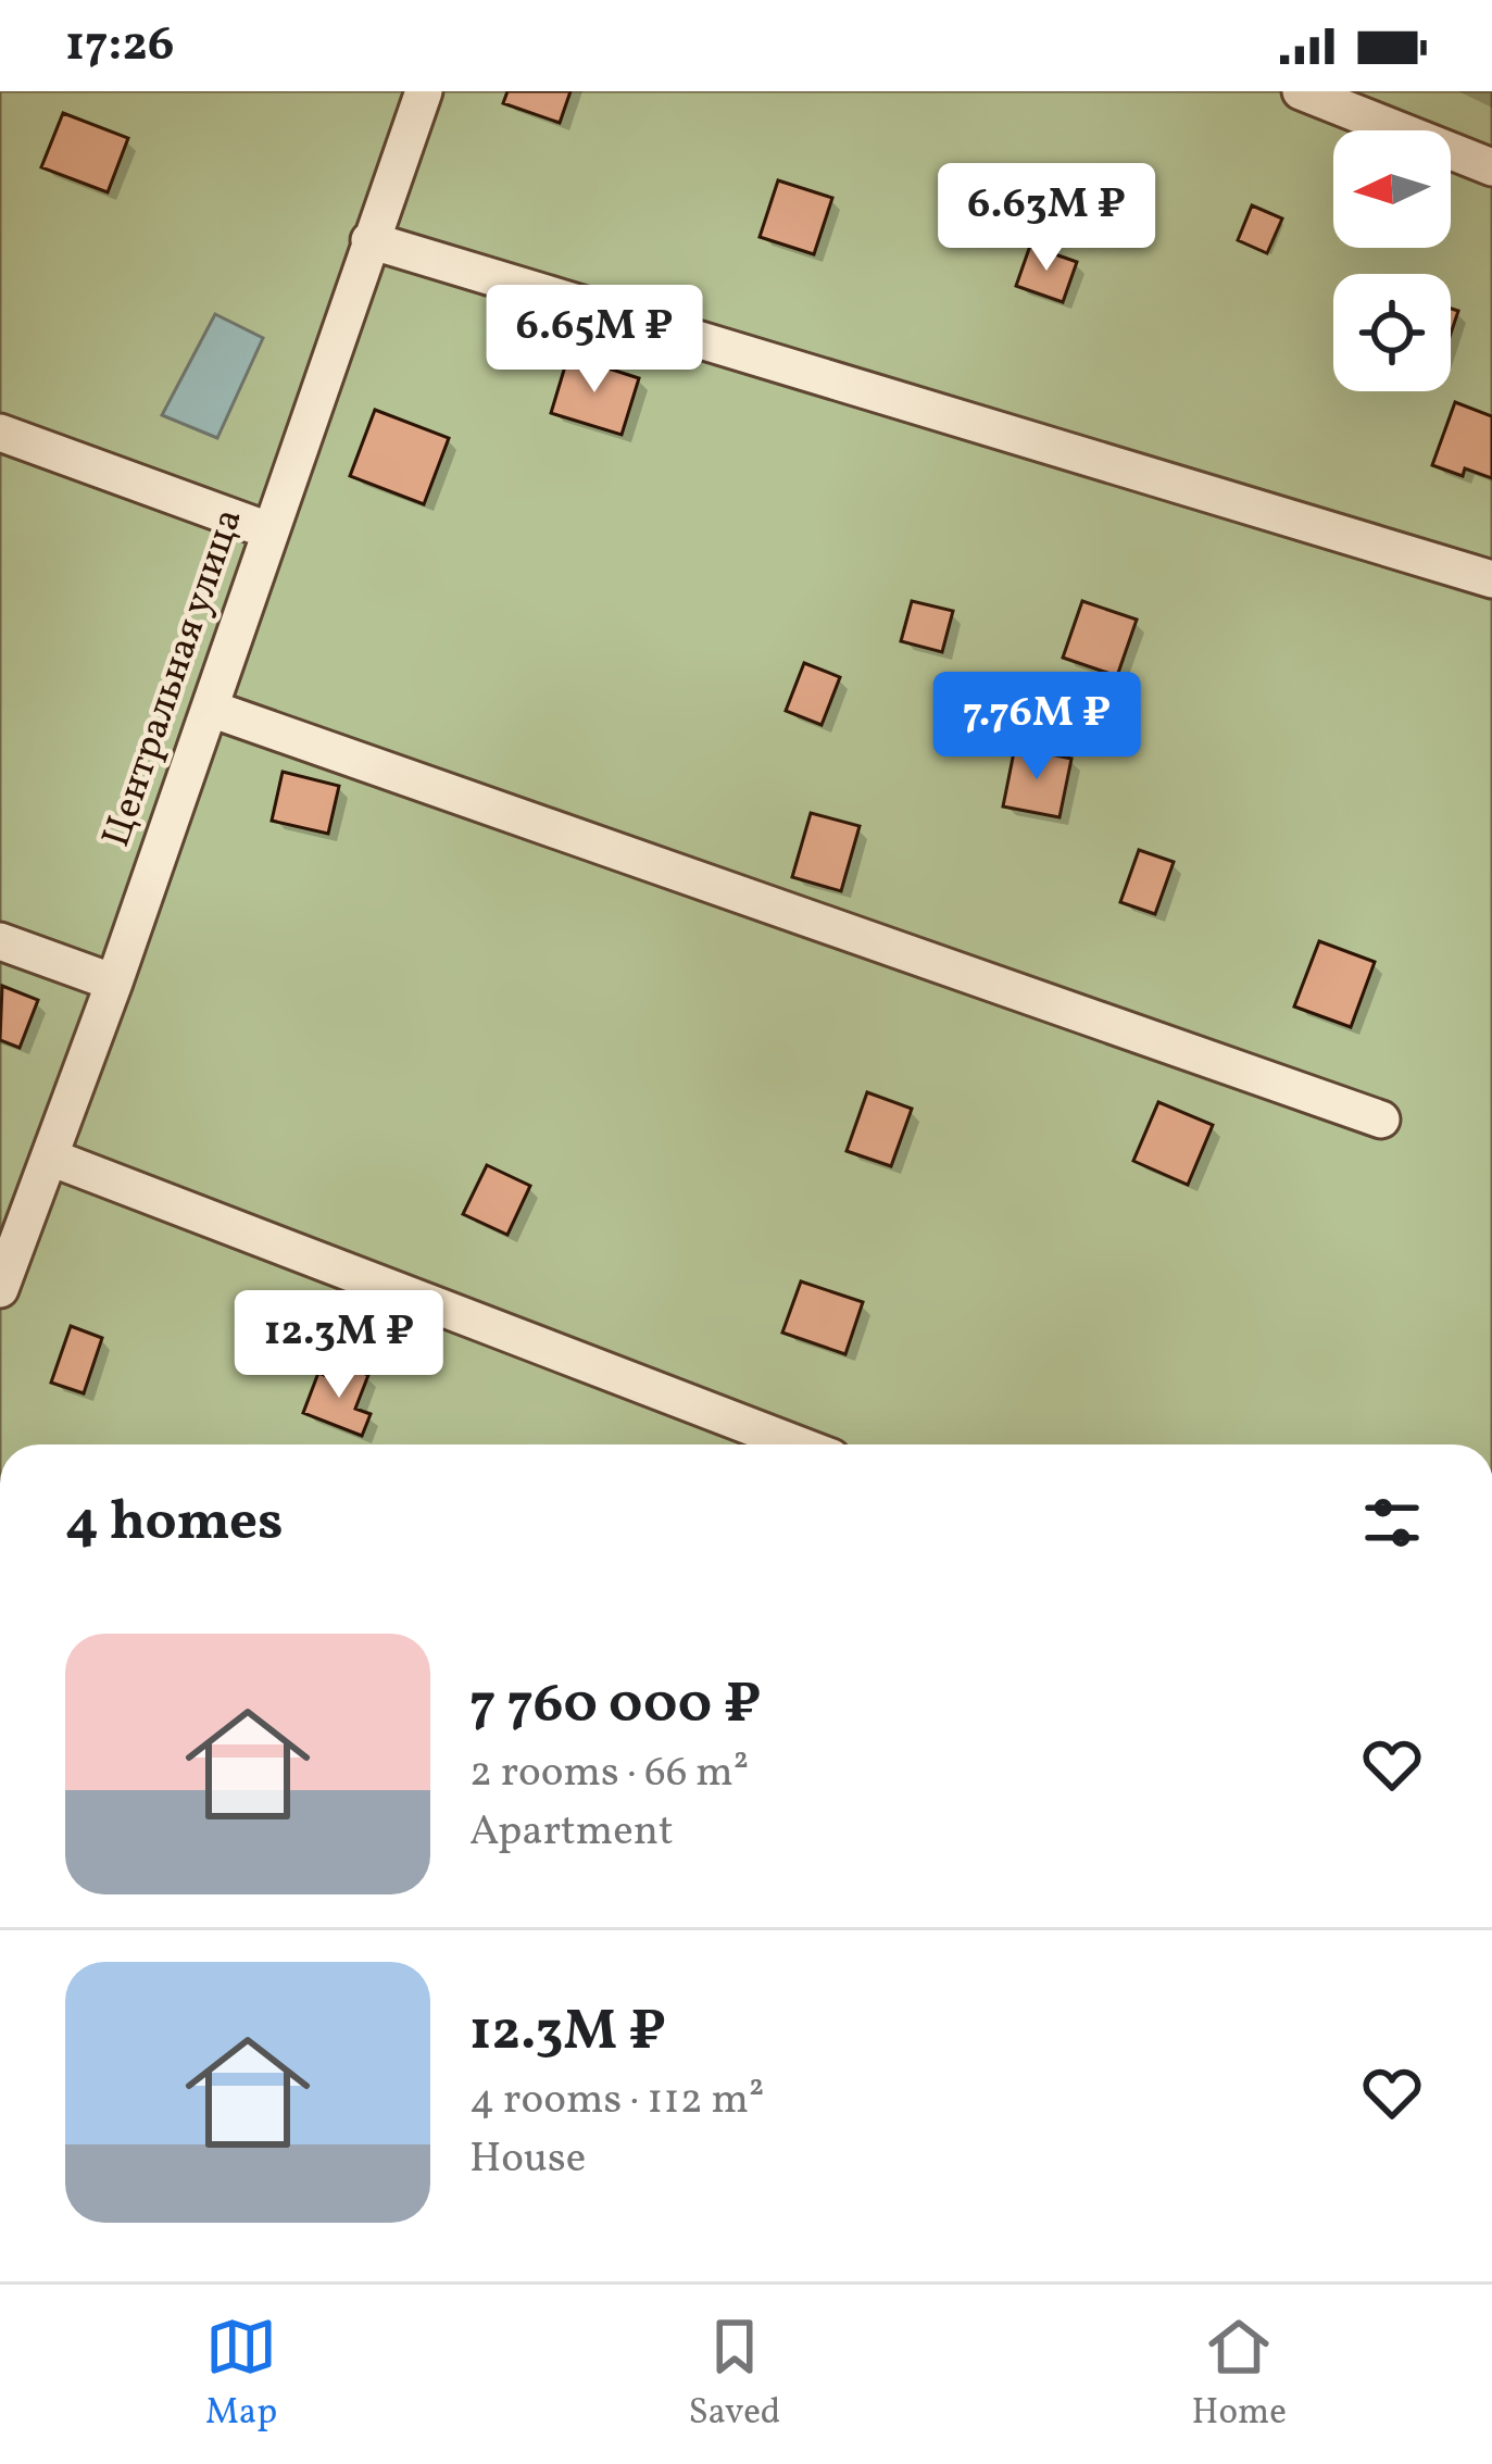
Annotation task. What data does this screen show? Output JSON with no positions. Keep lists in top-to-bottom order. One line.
{"streets":{"street":["Центральная улица"]},"north":"left","page":{"status":"17:26","price":["6.63M ₽","6.65M ₽","7.76M ₽","12.3M ₽"],"heading":"4 homes","list":[{"name":"7 760 000 ₽","note":"2 rooms · 66 m² · Apartment"},{"name":"12.3M ₽","note":"4 rooms · 112 m² · House"}],"tabs":["Map","Saved","Home"]}}
